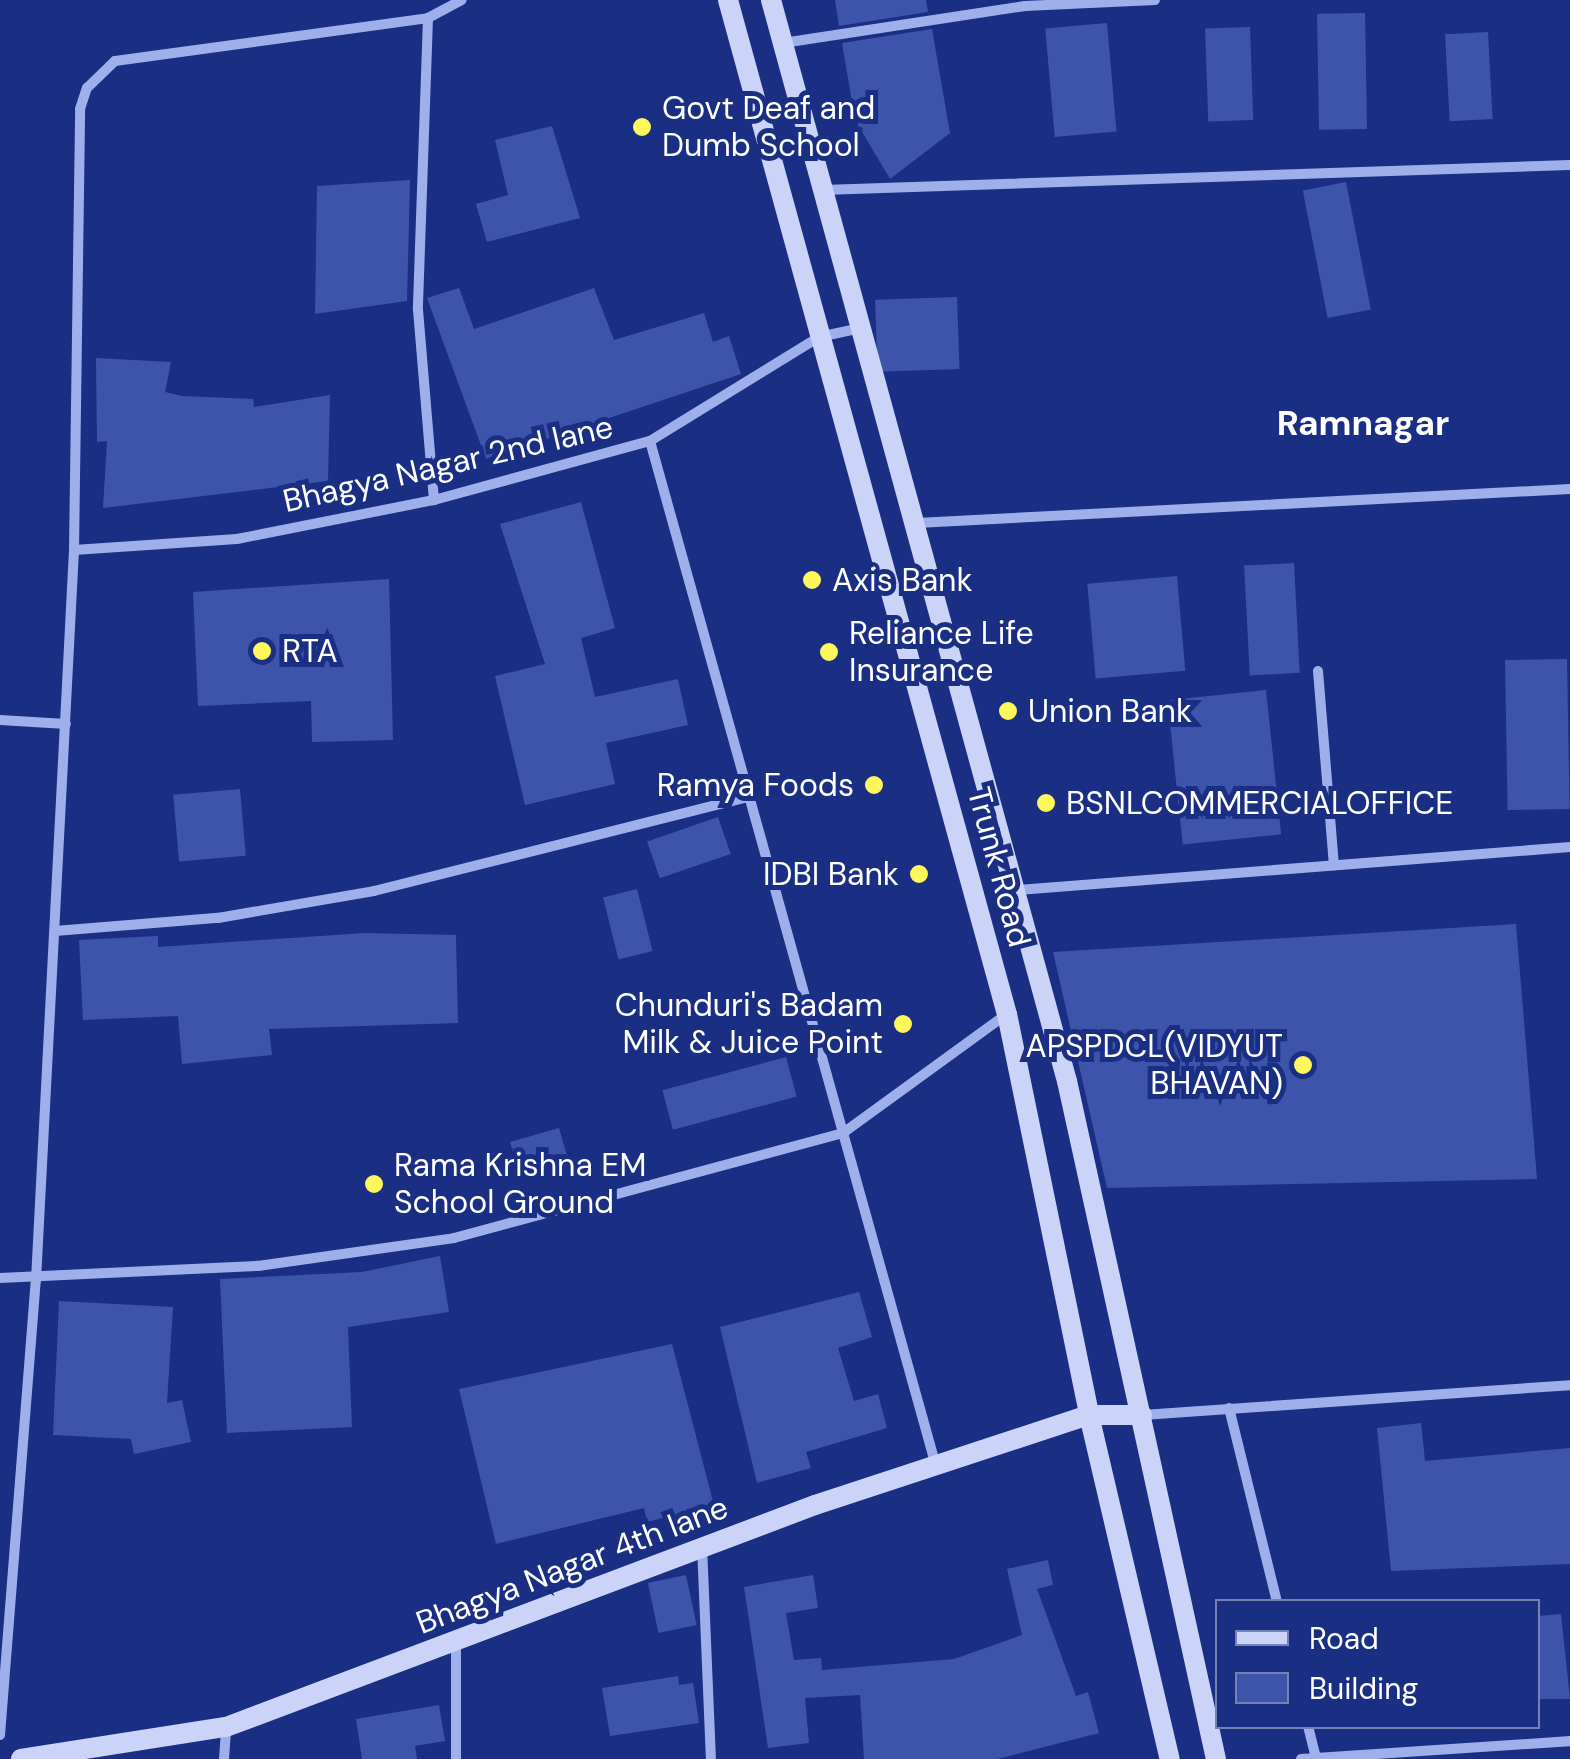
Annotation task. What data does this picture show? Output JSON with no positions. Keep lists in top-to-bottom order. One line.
{"streets":{"main road":["Trunk Road","Bhagya Nagar 4th lane"],"street":["Bhagya Nagar 2nd lane"]},"crossings":[["Bhagya Nagar 2nd lane","Trunk Road"],["Trunk Road","Bhagya Nagar 4th lane"]],"districts":["Ramnagar"],"places":["Govt Deaf and Dumb School","Axis Bank","RTA","Reliance Life Insurance","Union Bank","Ramya Foods","BSNLCOMMERCIALOFFICE","IDBI Bank","Chunduri's Badam Milk & Juice Point","APSPDCL(VIDYUT BHAVAN)","Rama Krishna EM School Ground"],"legend":["Road","Building"]}
